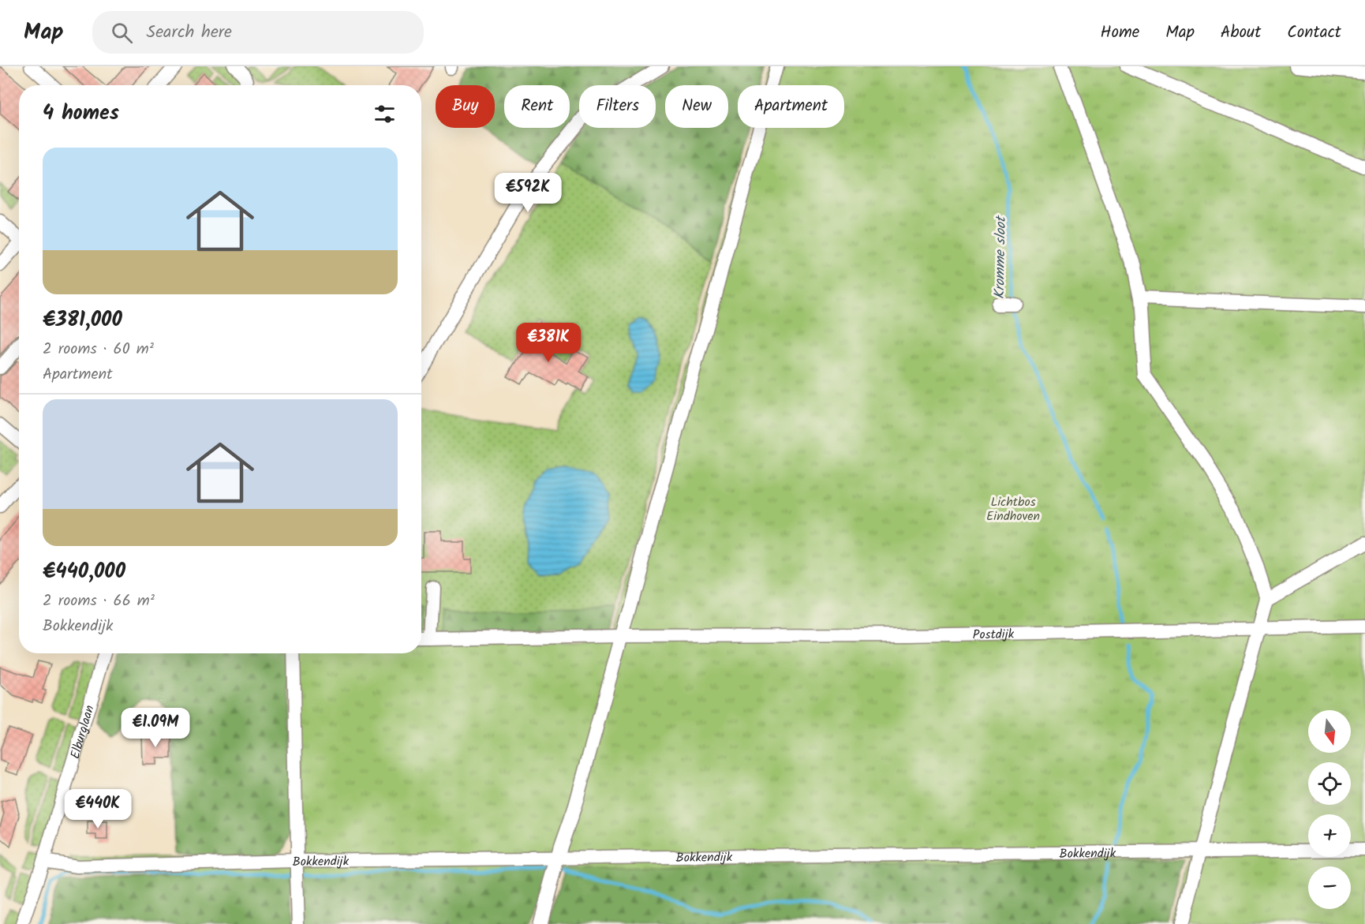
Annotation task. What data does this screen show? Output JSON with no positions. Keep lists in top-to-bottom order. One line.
{"streets":{"street":["Postdijk","Elburglaan","Bokkendijk"]},"crossings":[["Elburglaan","Bokkendijk"]],"water":["Kromme sloot"],"parks":["Lichtbos Eindhoven"],"north":"bottom","page":{"header":"Map","search":"Search here","nav":["Home","Map","About","Contact"],"chip":["Buy","Rent","Filters","New","Apartment"],"heading":"4 homes","list":[{"name":"€381,000","note":"2 rooms · 60 m² · Apartment"},{"name":"€440,000","note":"2 rooms · 66 m² · Bokkendijk"}],"price":["€592K","€381K","€1.09M","€440K"],"map_buttons":["+","−"]}}
